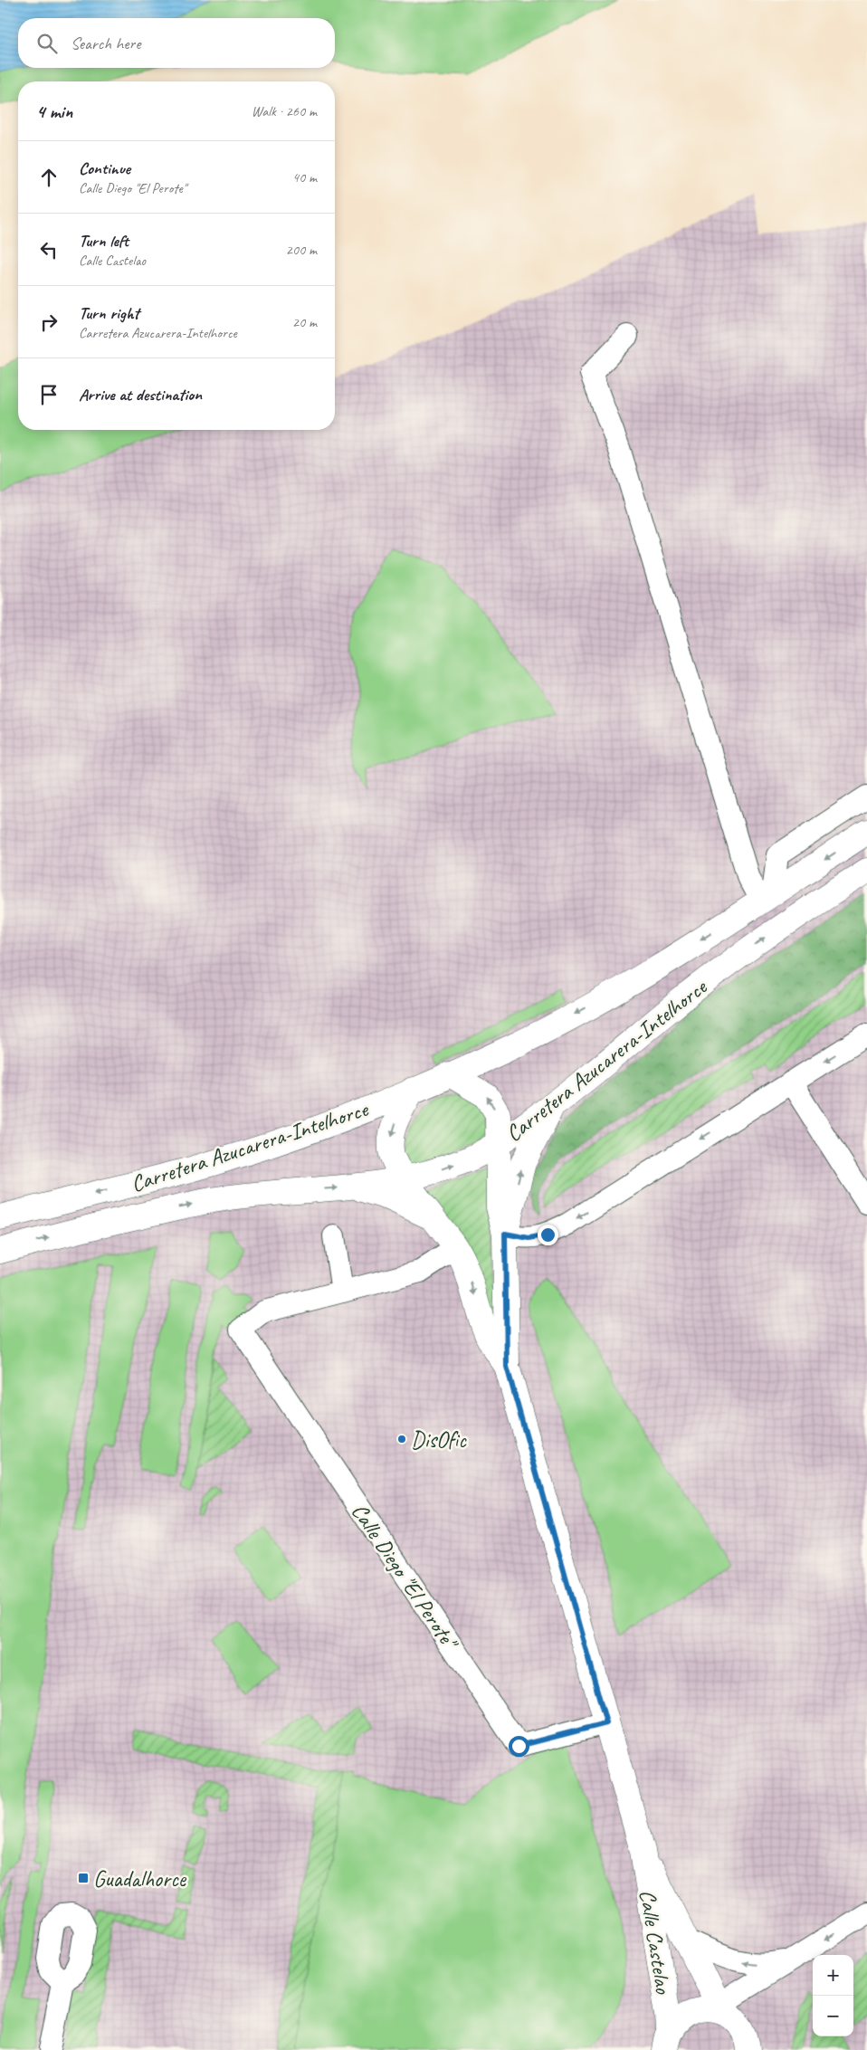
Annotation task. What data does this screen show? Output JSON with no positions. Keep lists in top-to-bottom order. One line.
{"streets":{"main road":["Carretera Azucarera-Intelhorce","Calle Castelao"],"street":["Calle Diego \"El Perote\""]},"crossings":[["Carretera Azucarera-Intelhorce","Calle Castelao"],["Calle Diego \"El Perote\"","Calle Castelao"]],"places":{"other":["DisOfic"],"transit":["Guadalhorce"]},"page":{"search":"Search here","heading":["4 min","Walk · 260 m"],"list":[["Continue","Calle Diego \"El Perote\"","40 m"],["Turn left","Calle Castelao","200 m"],["Turn right","Carretera Azucarera-Intelhorce","20 m"],"Arrive at destination"],"map_buttons":["+","−"]}}
